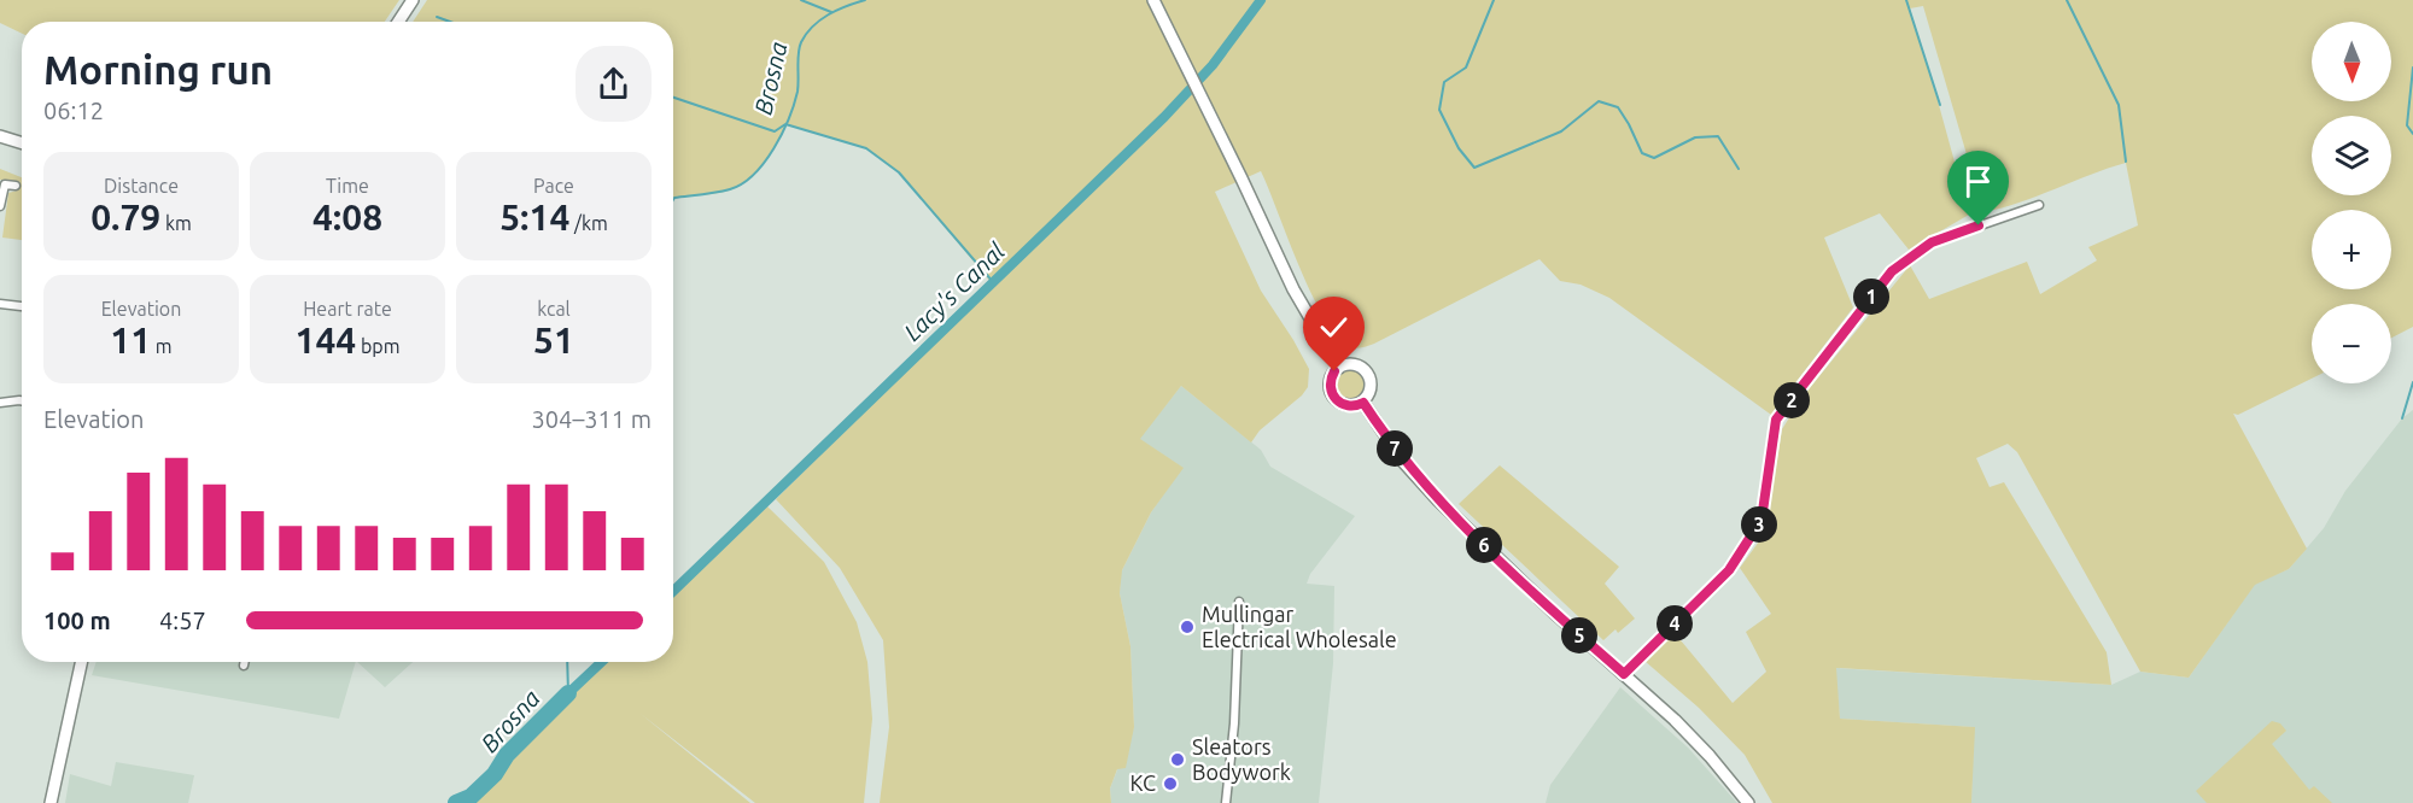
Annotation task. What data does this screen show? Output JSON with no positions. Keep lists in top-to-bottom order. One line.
{"water":["Brosna","Lacy's Canal"],"places":["Mullingar Electrical Wholesale","Sleators Bodywork","KC"],"north":"bottom","page":{"map_buttons":["+","−"],"heading":["Morning run","06:12"],"stats":[["Distance","0.79 km"],["Time","4:08"],["Pace","5:14 /km"],["Elevation","11 m"],["Heart rate","144 bpm"],["kcal","51"]],"pins":["1","2","7","3","6","4","5"],"chart":["Elevation","304–311 m"],"list":[{"name":"100 m","note":"4:57"}]}}
